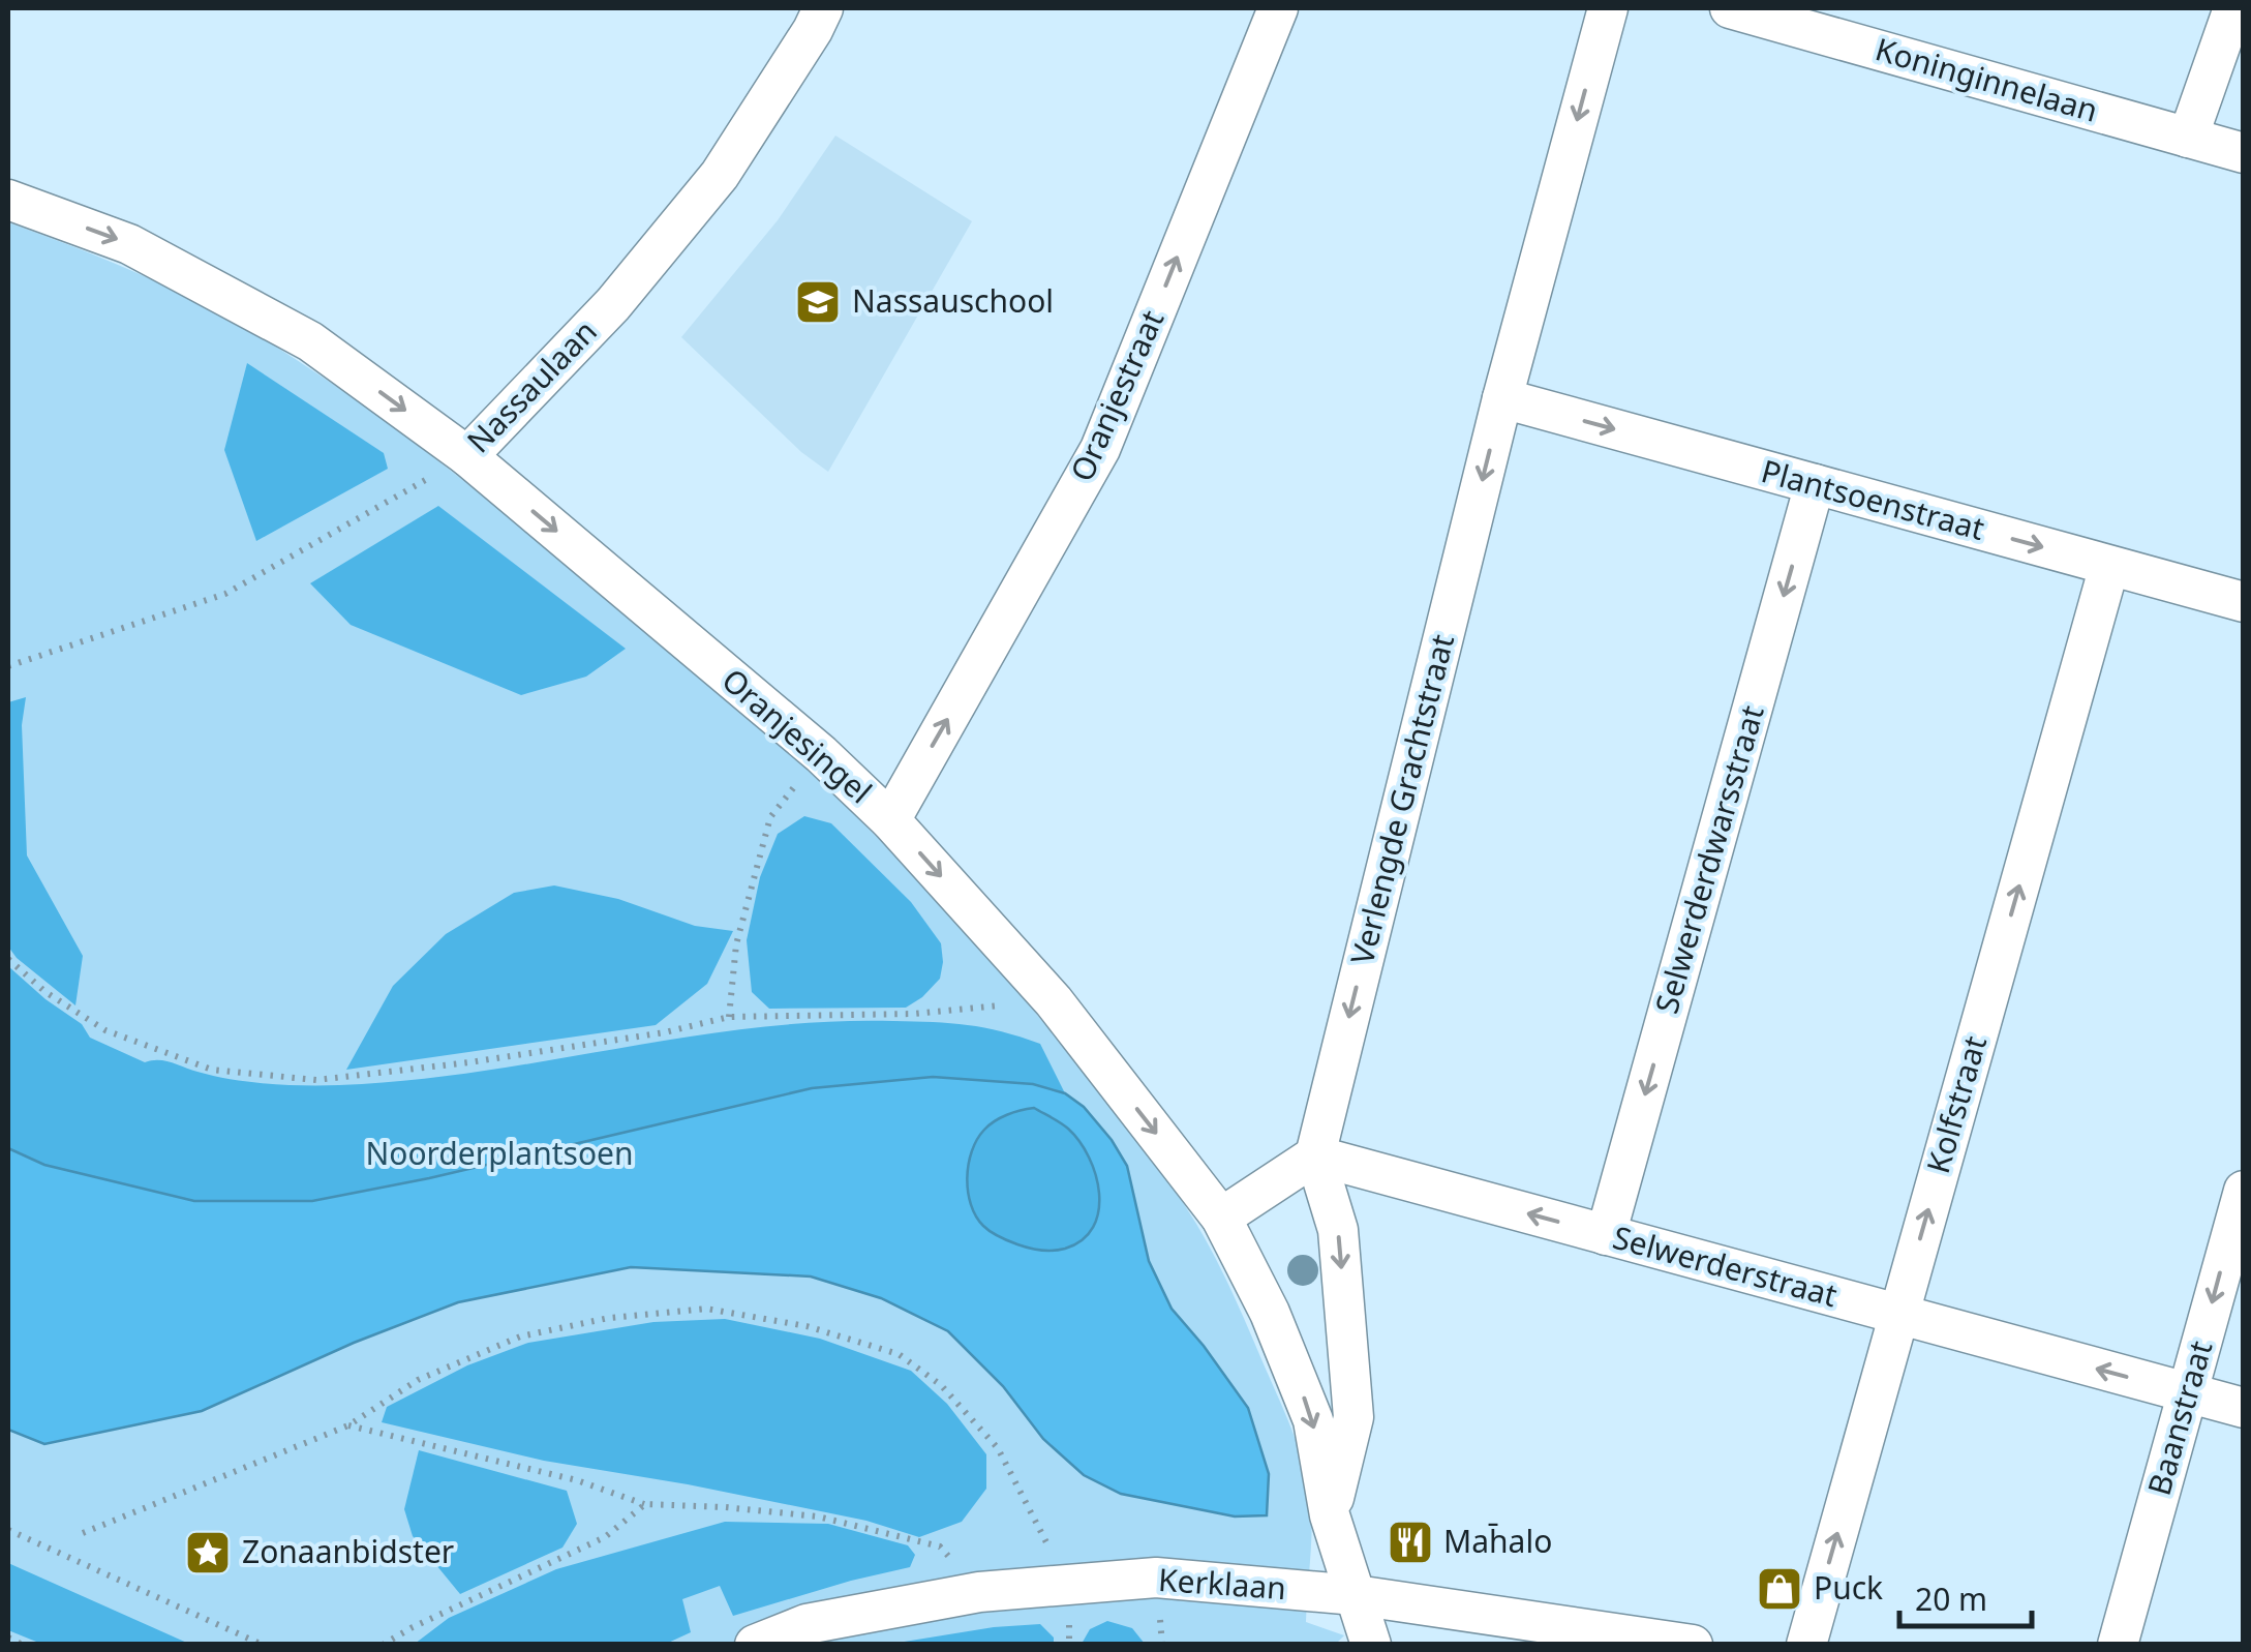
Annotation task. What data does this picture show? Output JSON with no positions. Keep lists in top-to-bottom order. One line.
{"streets":{"street":["Koninginnelaan","Nassaulaan","Oranjestraat","Plantsoenstraat","Oranjesingel","Verlengde Grachtstraat","Selwerderdwarsstraat","Kolfstraat","Selwerderstraat","Baanstraat","Kerklaan"]},"crossings":[["Nassaulaan","Oranjesingel"],["Oranjestraat","Oranjesingel"],["Plantsoenstraat","Verlengde Grachtstraat"],["Plantsoenstraat","Selwerderdwarsstraat"],["Plantsoenstraat","Kolfstraat"],["Verlengde Grachtstraat","Selwerderstraat"],["Selwerderdwarsstraat","Selwerderstraat"],["Kolfstraat","Selwerderstraat"],["Selwerderstraat","Baanstraat"]],"one_way":["Oranjestraat","Plantsoenstraat","Oranjesingel","Verlengde Grachtstraat","Selwerderdwarsstraat","Kolfstraat","Selwerderstraat","Baanstraat"],"parks":["Noorderplantsoen"],"places":{"school or university":["Nassauschool"],"restaurant":["Mah̄alo"],"place":["Zonaanbidster"],"shop":["Puck"]},"scale_bar":"20 m"}
